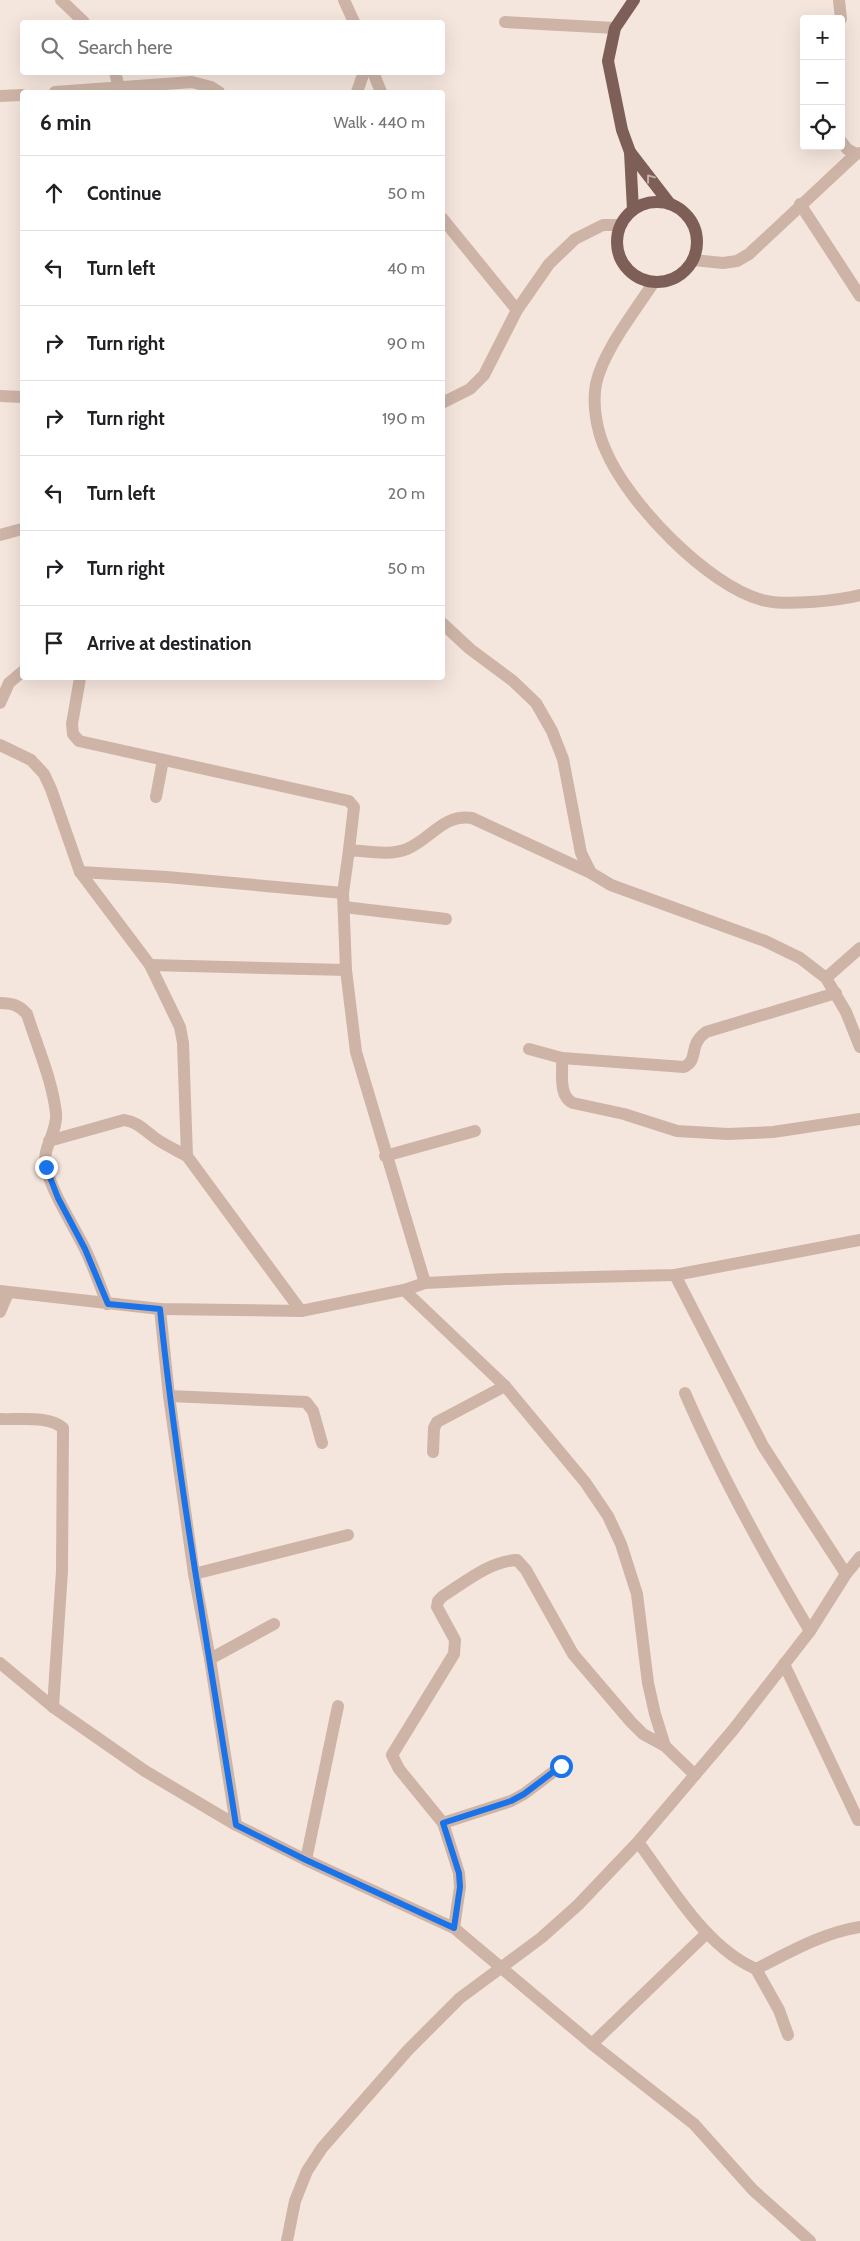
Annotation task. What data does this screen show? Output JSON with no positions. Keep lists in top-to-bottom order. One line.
{"page":{"map_buttons":["+","−"],"search":"Search here","heading":["6 min","Walk · 440 m"],"list":[["Continue","50 m"],["Turn left","40 m"],["Turn right","90 m"],["Turn right","190 m"],["Turn left","20 m"],["Turn right","50 m"],"Arrive at destination"]}}
